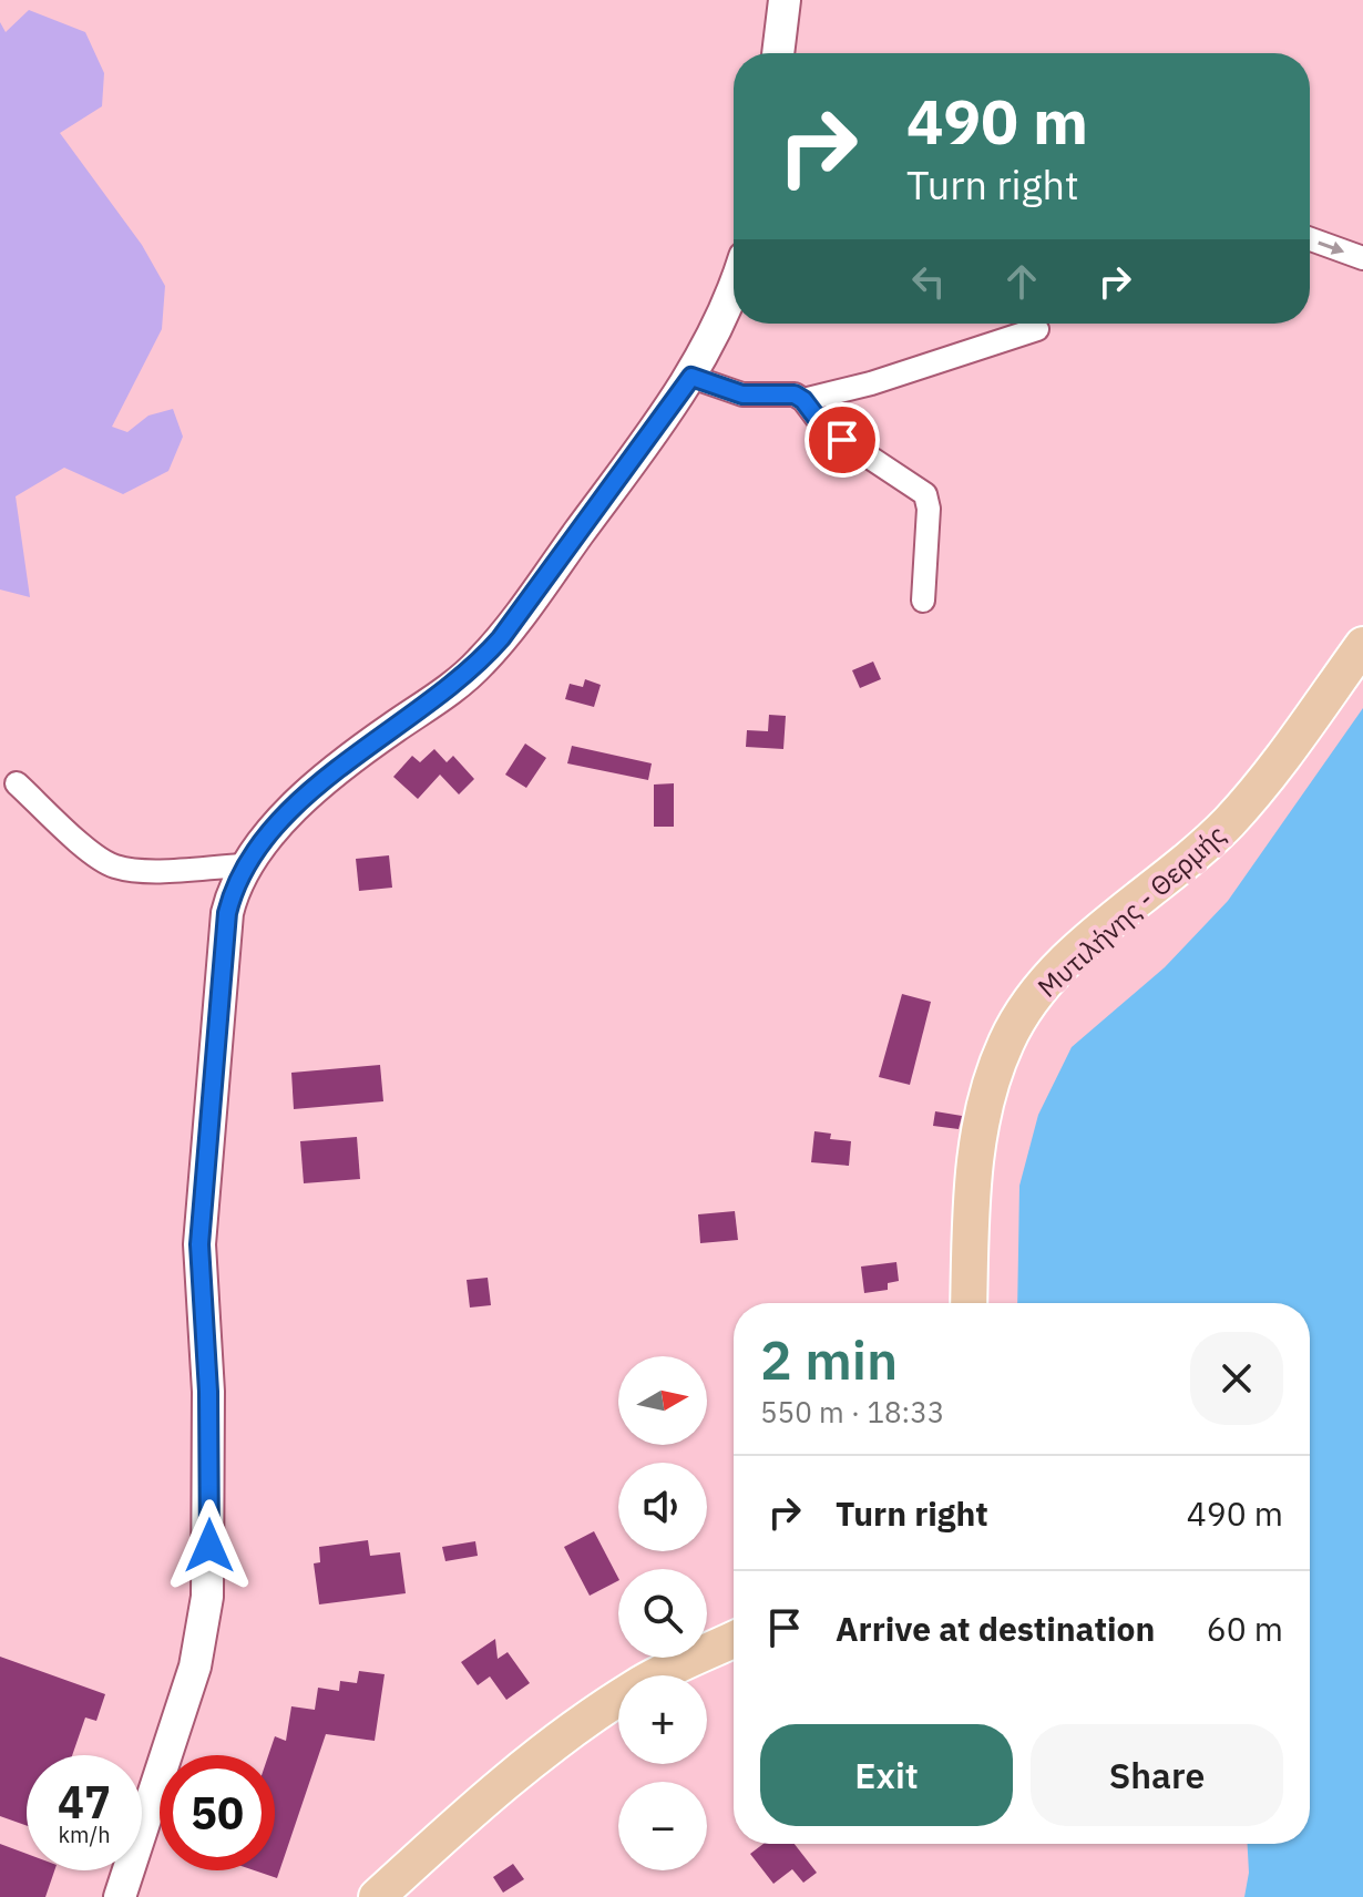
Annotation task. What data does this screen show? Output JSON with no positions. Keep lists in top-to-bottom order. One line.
{"streets":{"main road":["Μυτιλήνης - Θερμής"]},"north":"right","page":{"turn":["490 m","Turn right"],"heading":["2 min","550 m · 18:33"],"map_buttons":["+","−"],"list":[{"name":"Turn right","value":"490 m"},{"name":"Arrive at destination","value":"60 m"}],"buttons":["Exit","Share"],"speed":"47 km/h","limit":"50"}}
